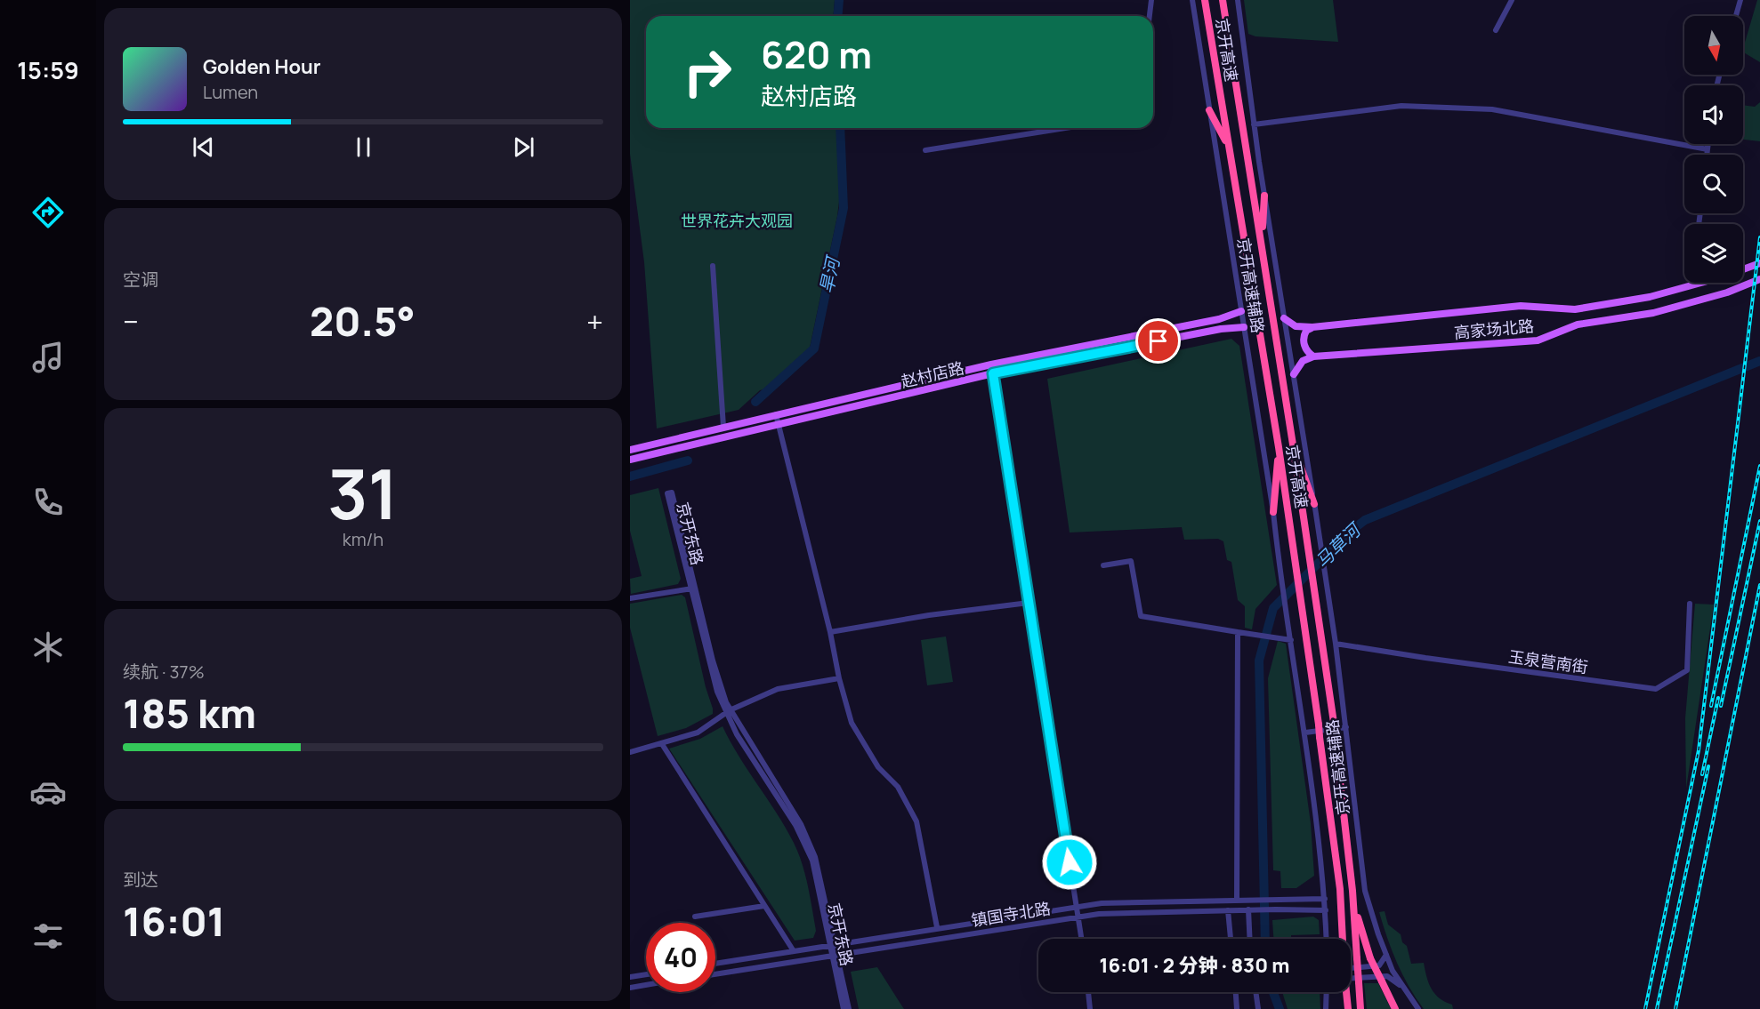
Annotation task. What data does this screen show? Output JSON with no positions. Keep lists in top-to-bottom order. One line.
{"streets":{"highway":["京开高速"],"main road":["高家场北路","赵村店路"],"street":["京开高速辅路","京开东路","玉泉营南街","镇国寺北路"]},"crossings":[["京开高速辅路","高家场北路"],["京开高速辅路","赵村店路"],["京开高速辅路","玉泉营南街"],["京开高速辅路","镇国寺北路"],["京开东路","镇国寺北路"]],"water":["旱河","马草河"],"parks":["世界花卉大观园"],"north":"bottom","page":{"tabs":"15:59","turn":["620 m","赵村店路"],"song":["Golden Hour","Lumen"],"tile":["空调",["31","km/h"],["续航 · 37%","185 km"],["到达","16:01"]],"heat":["−","20.5°","+"],"limit":"40","trip":"16:01 · 2 分钟 · 830 m"}}
